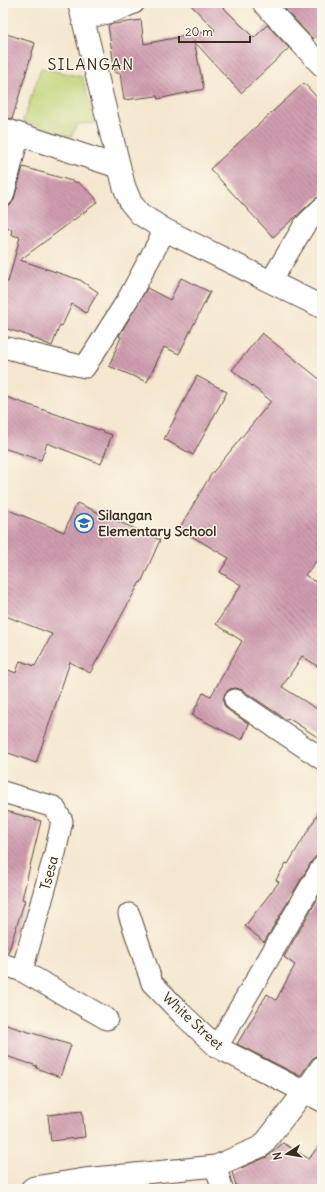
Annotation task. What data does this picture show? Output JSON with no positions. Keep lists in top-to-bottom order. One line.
{"streets":{"street":["Tsesa","White Street"]},"districts":["SILANGAN"],"places":{"school or university":["Silangan Elementary School"]},"scale_bar":"20 m","north":"left"}
